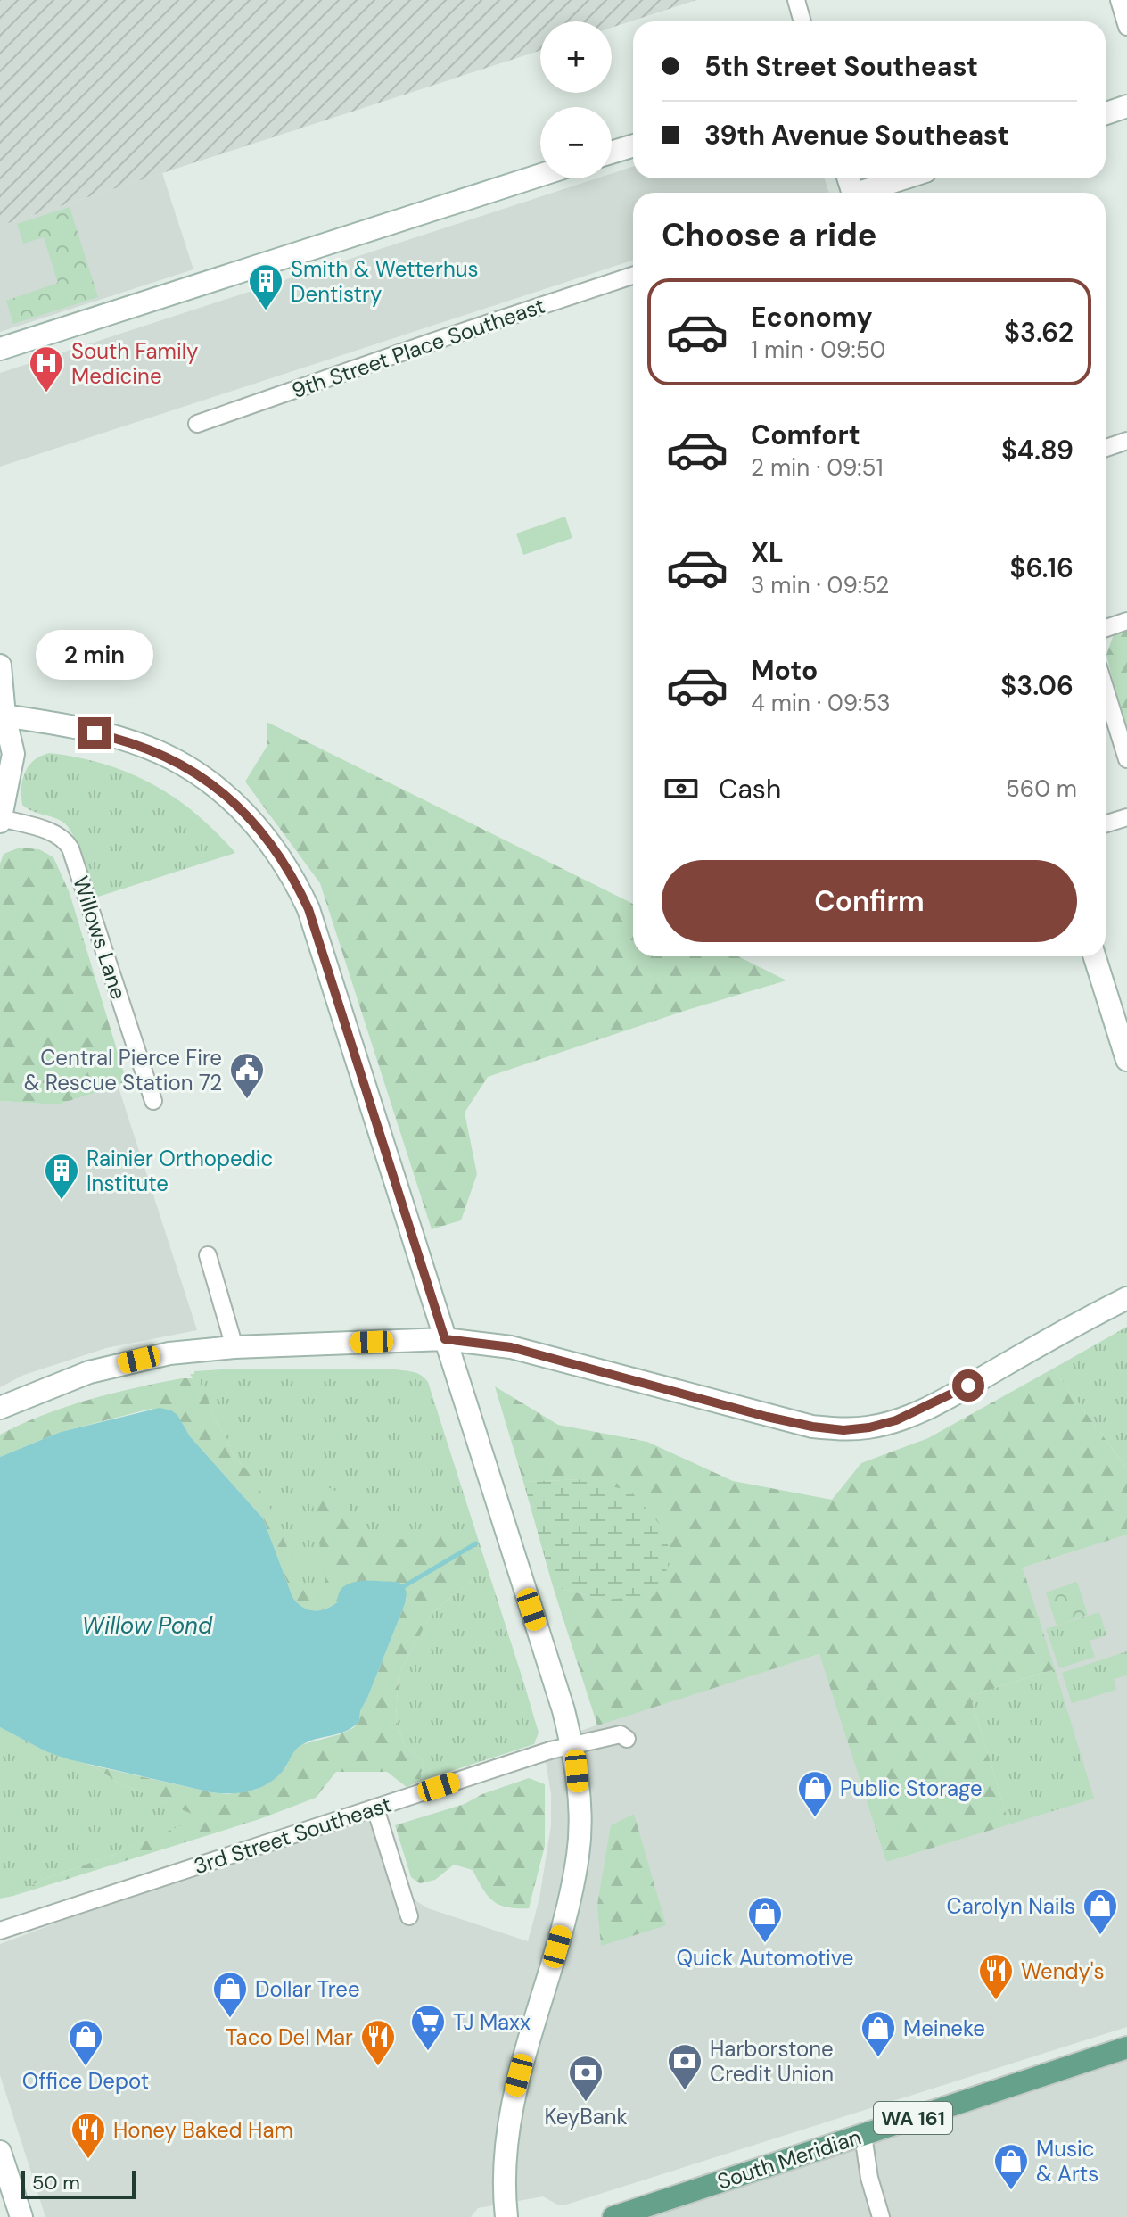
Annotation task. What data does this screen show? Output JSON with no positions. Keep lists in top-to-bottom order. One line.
{"streets":{"main road":["WA 161","South Meridian"],"street":["9th Street Place Southeast","Willows Lane","3rd Street Southeast"]},"water":["Willow Pond"],"places":{"building":["Smith & Wetterhus Dentistry","Rainier Orthopedic Institute"],"hospital":["South Family Medicine"],"public building":["Central Pierce Fire & Rescue Station 72"],"shop":["Public Storage","Carolyn Nails","Quick Automotive","Dollar Tree","Meineke","Office Depot","Music & Arts"],"restaurant":["Wendy's","Taco Del Mar","Honey Baked Ham"],"supermarket":["TJ Maxx"],"bank":["Harborstone Credit Union","KeyBank"]},"scale_bar":"50 m","page":{"map_buttons":["+","−"],"banner":["5th Street Southeast","39th Avenue Southeast"],"heading":"Choose a ride","list":[{"name":"Economy","note":"1 min · 09:50","value":"$3.62"},{"name":"Comfort","note":"2 min · 09:51","value":"$4.89"},{"name":"XL","note":"3 min · 09:52","value":"$6.16"},{"name":"Moto","note":"4 min · 09:53","value":"$3.06"}],"bubble":"2 min","pay":["Cash","560 m"],"buttons":"Confirm","scale":"50 m"}}
